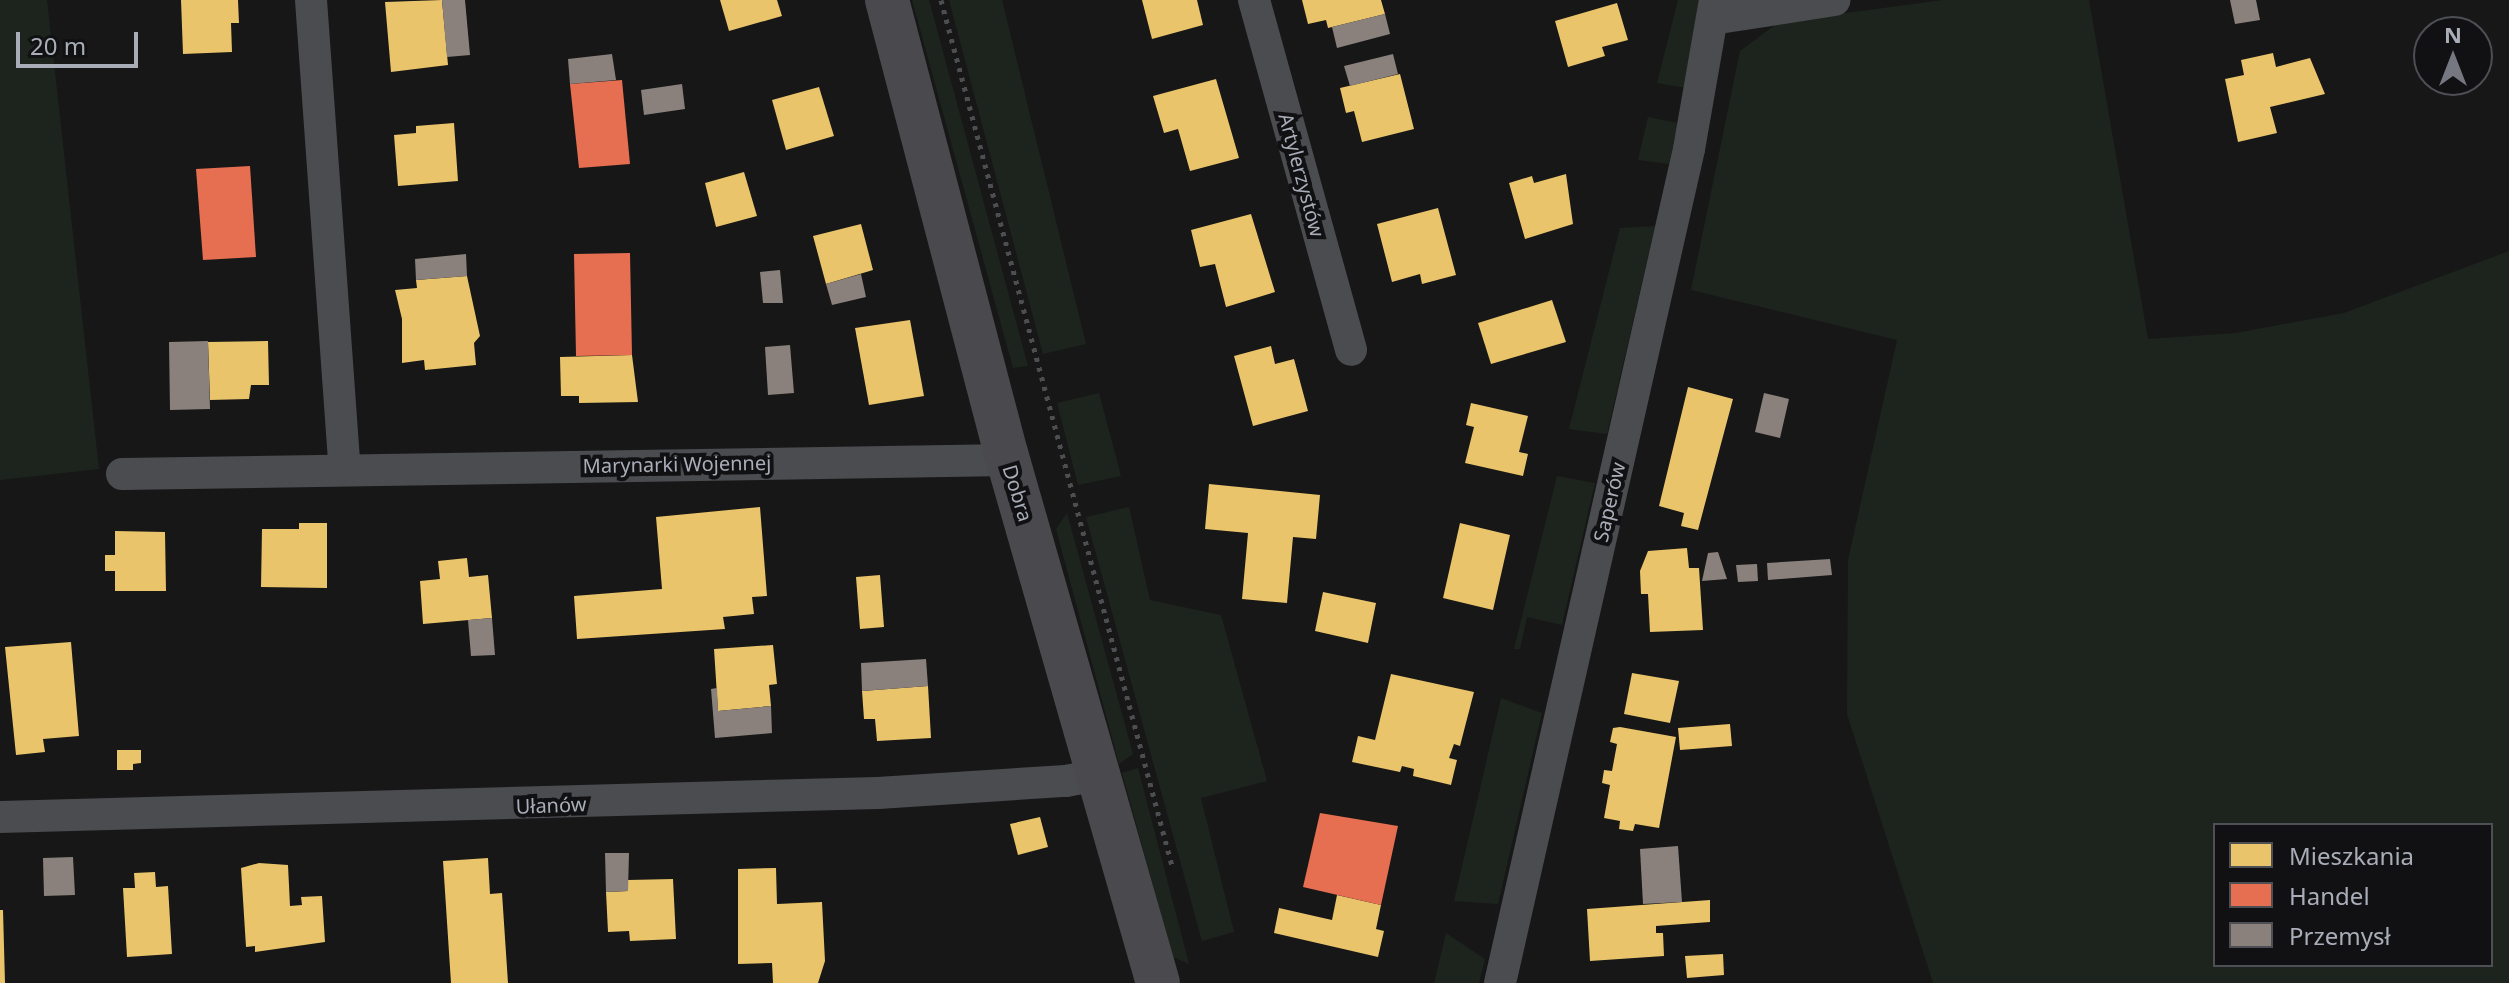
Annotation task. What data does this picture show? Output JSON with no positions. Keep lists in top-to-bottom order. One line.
{"streets":{"street":["Artylerzystów","Marynarki Wojennej","Dobra","Saperów","Ułanów"]},"crossings":[["Marynarki Wojennej","Dobra"],["Dobra","Ułanów"]],"legend":["Mieszkania","Handel","Przemysł"],"scale_bar":"20 m","north":"top"}
